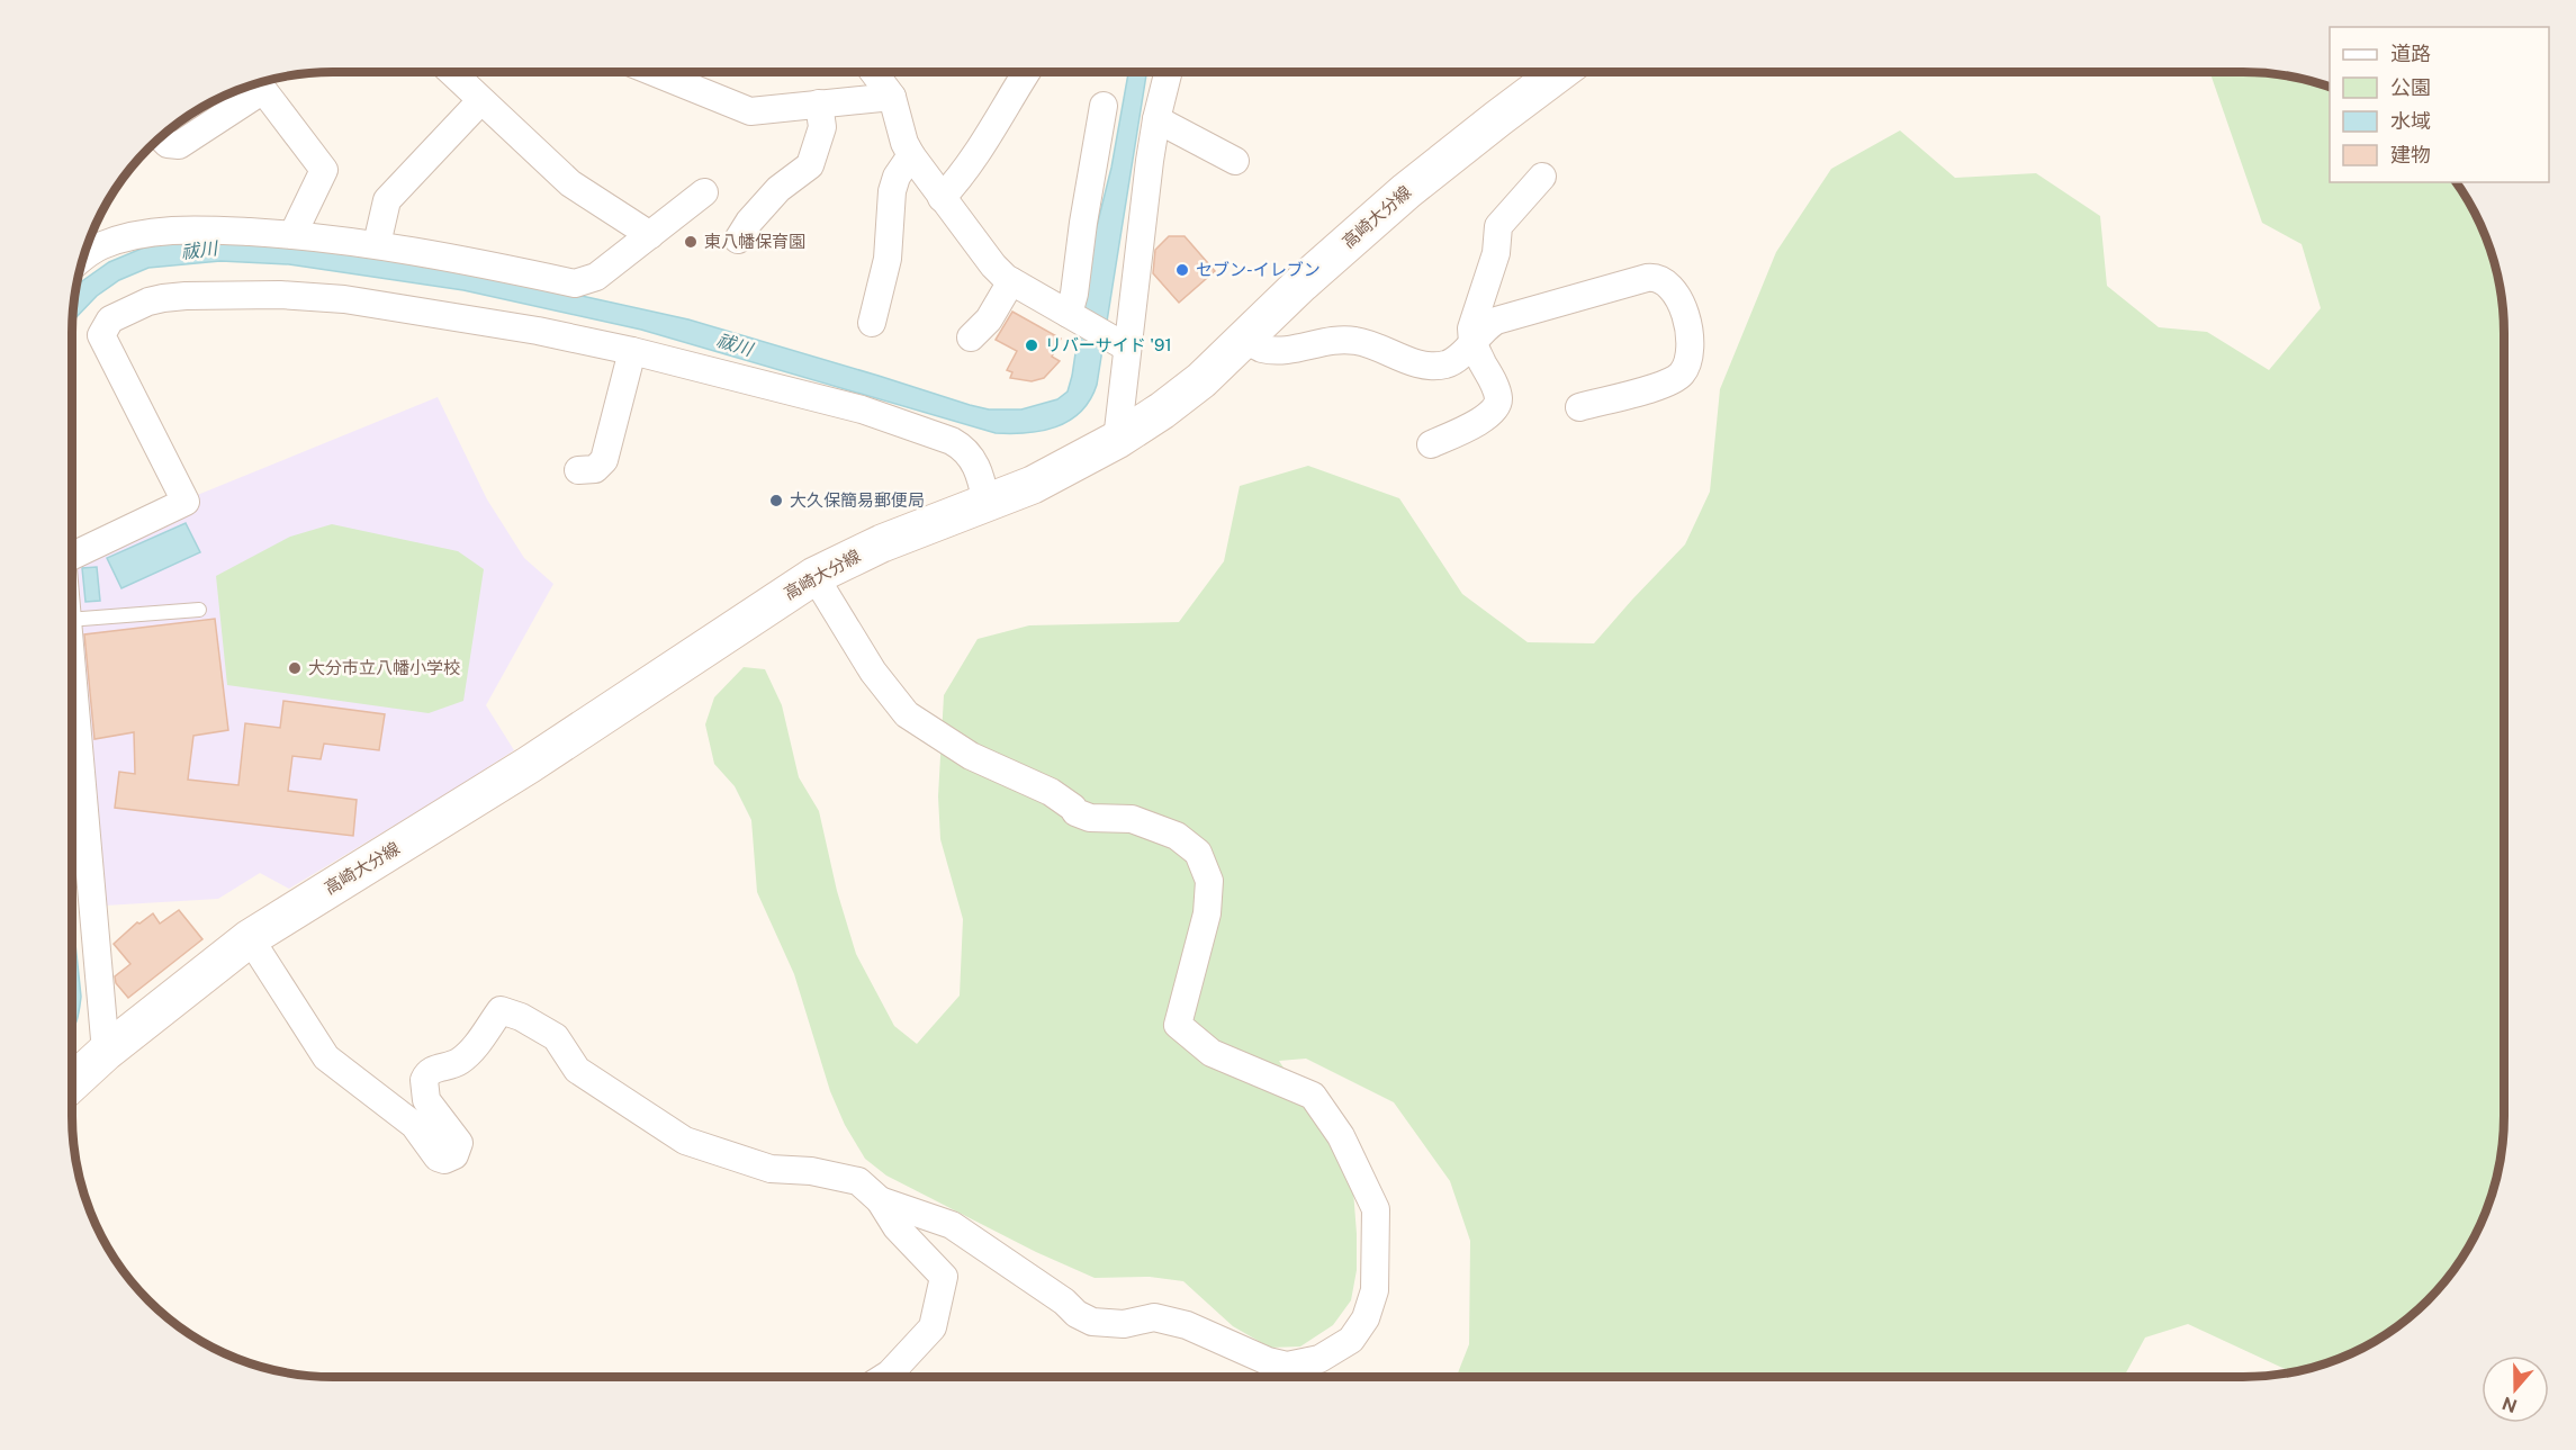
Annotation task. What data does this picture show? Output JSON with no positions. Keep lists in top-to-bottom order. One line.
{"streets":{"main road":["高崎大分線"]},"water":["祓川"],"places":["東八幡保育園","セブン-イレブン","リバーサイド '91","大久保簡易郵便局","大分市立八幡小学校"],"legend":["道路","公園","水域","建物"],"north":"bottom"}
